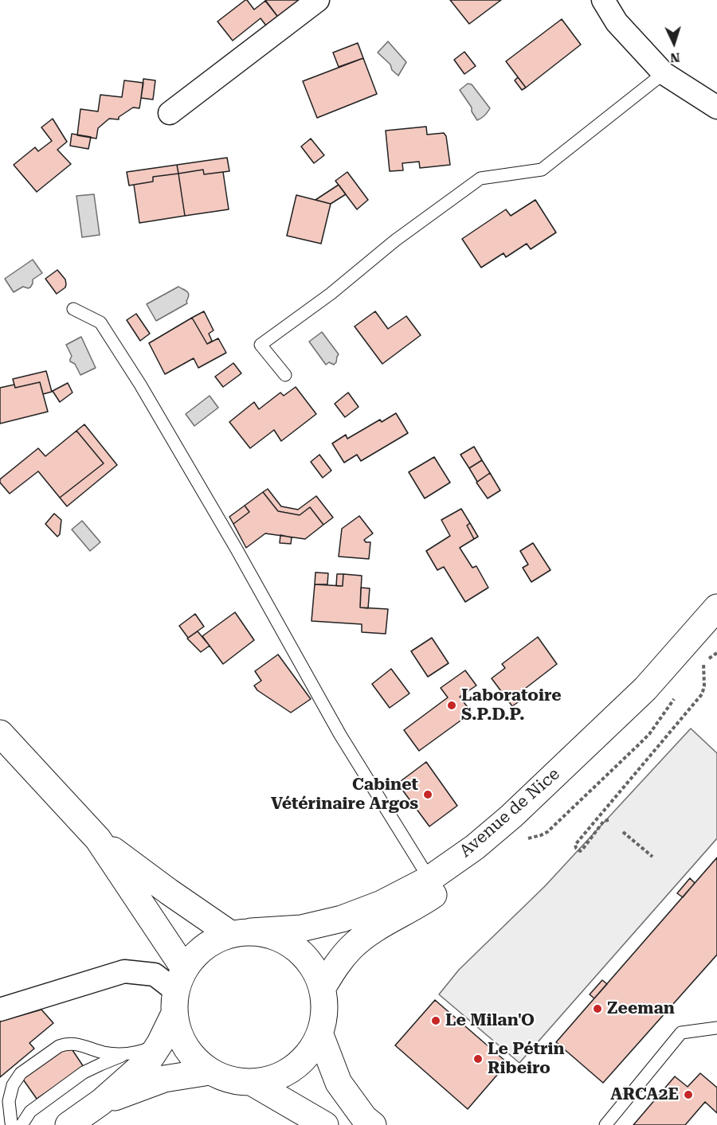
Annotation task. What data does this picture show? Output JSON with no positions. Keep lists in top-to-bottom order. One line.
{"streets":{"main road":["Avenue de Nice"]},"places":["Laboratoire S.P.D.P.","Cabinet Vétérinaire Argos","Zeeman","Le Milan'O","Le Pétrin Ribeiro","ARCA2E"],"north":"bottom"}
